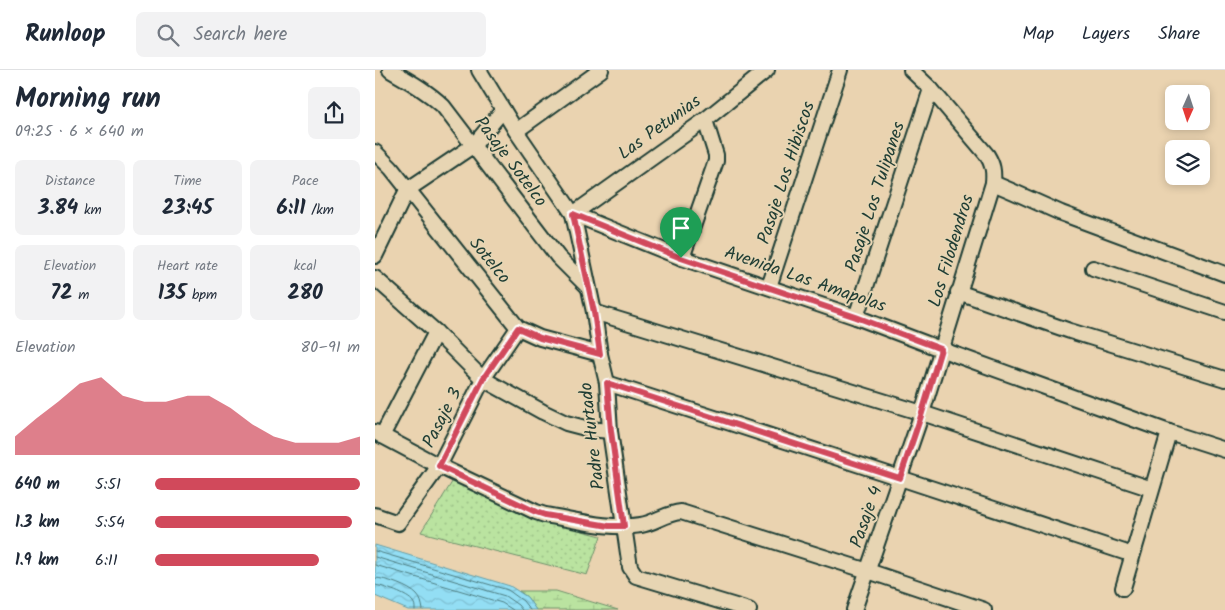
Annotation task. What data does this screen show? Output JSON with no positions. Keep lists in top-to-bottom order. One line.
{"streets":{"street":["Las Petunias","Pasaje Sotelco","Pasaje Los Hibiscos","Pasaje Los Tulipanes","Los Filodendros","Sotelco","Avenida Las Amapolas","Pasaje 3","Padre Hurtado","Pasaje 4"]},"crossings":[["Las Petunias","Avenida Las Amapolas"],["Las Petunias","Padre Hurtado"],["Pasaje Sotelco","Padre Hurtado"],["Pasaje Los Hibiscos","Avenida Las Amapolas"],["Pasaje Los Tulipanes","Los Filodendros"],["Pasaje Los Tulipanes","Avenida Las Amapolas"],["Los Filodendros","Avenida Las Amapolas"],["Los Filodendros","Pasaje 4"],["Sotelco","Pasaje 3"],["Sotelco","Padre Hurtado"],["Avenida Las Amapolas","Padre Hurtado"],["Avenida Las Amapolas","Pasaje 4"]],"north":"bottom","page":{"header":"Runloop","search":"Search here","nav":["Map","Layers","Share"],"heading":["Morning run","09:25 · 6 × 640 m"],"stats":[["Distance","3.84 km"],["Time","23:45"],["Pace","6:11 /km"],["Elevation","72 m"],["Heart rate","135 bpm"],["kcal","280"]],"chart":["Elevation","80–91 m"],"list":[{"name":"640 m","note":"5:51"},{"name":"1.3 km","note":"5:54"},{"name":"1.9 km","note":"6:11"}]}}
